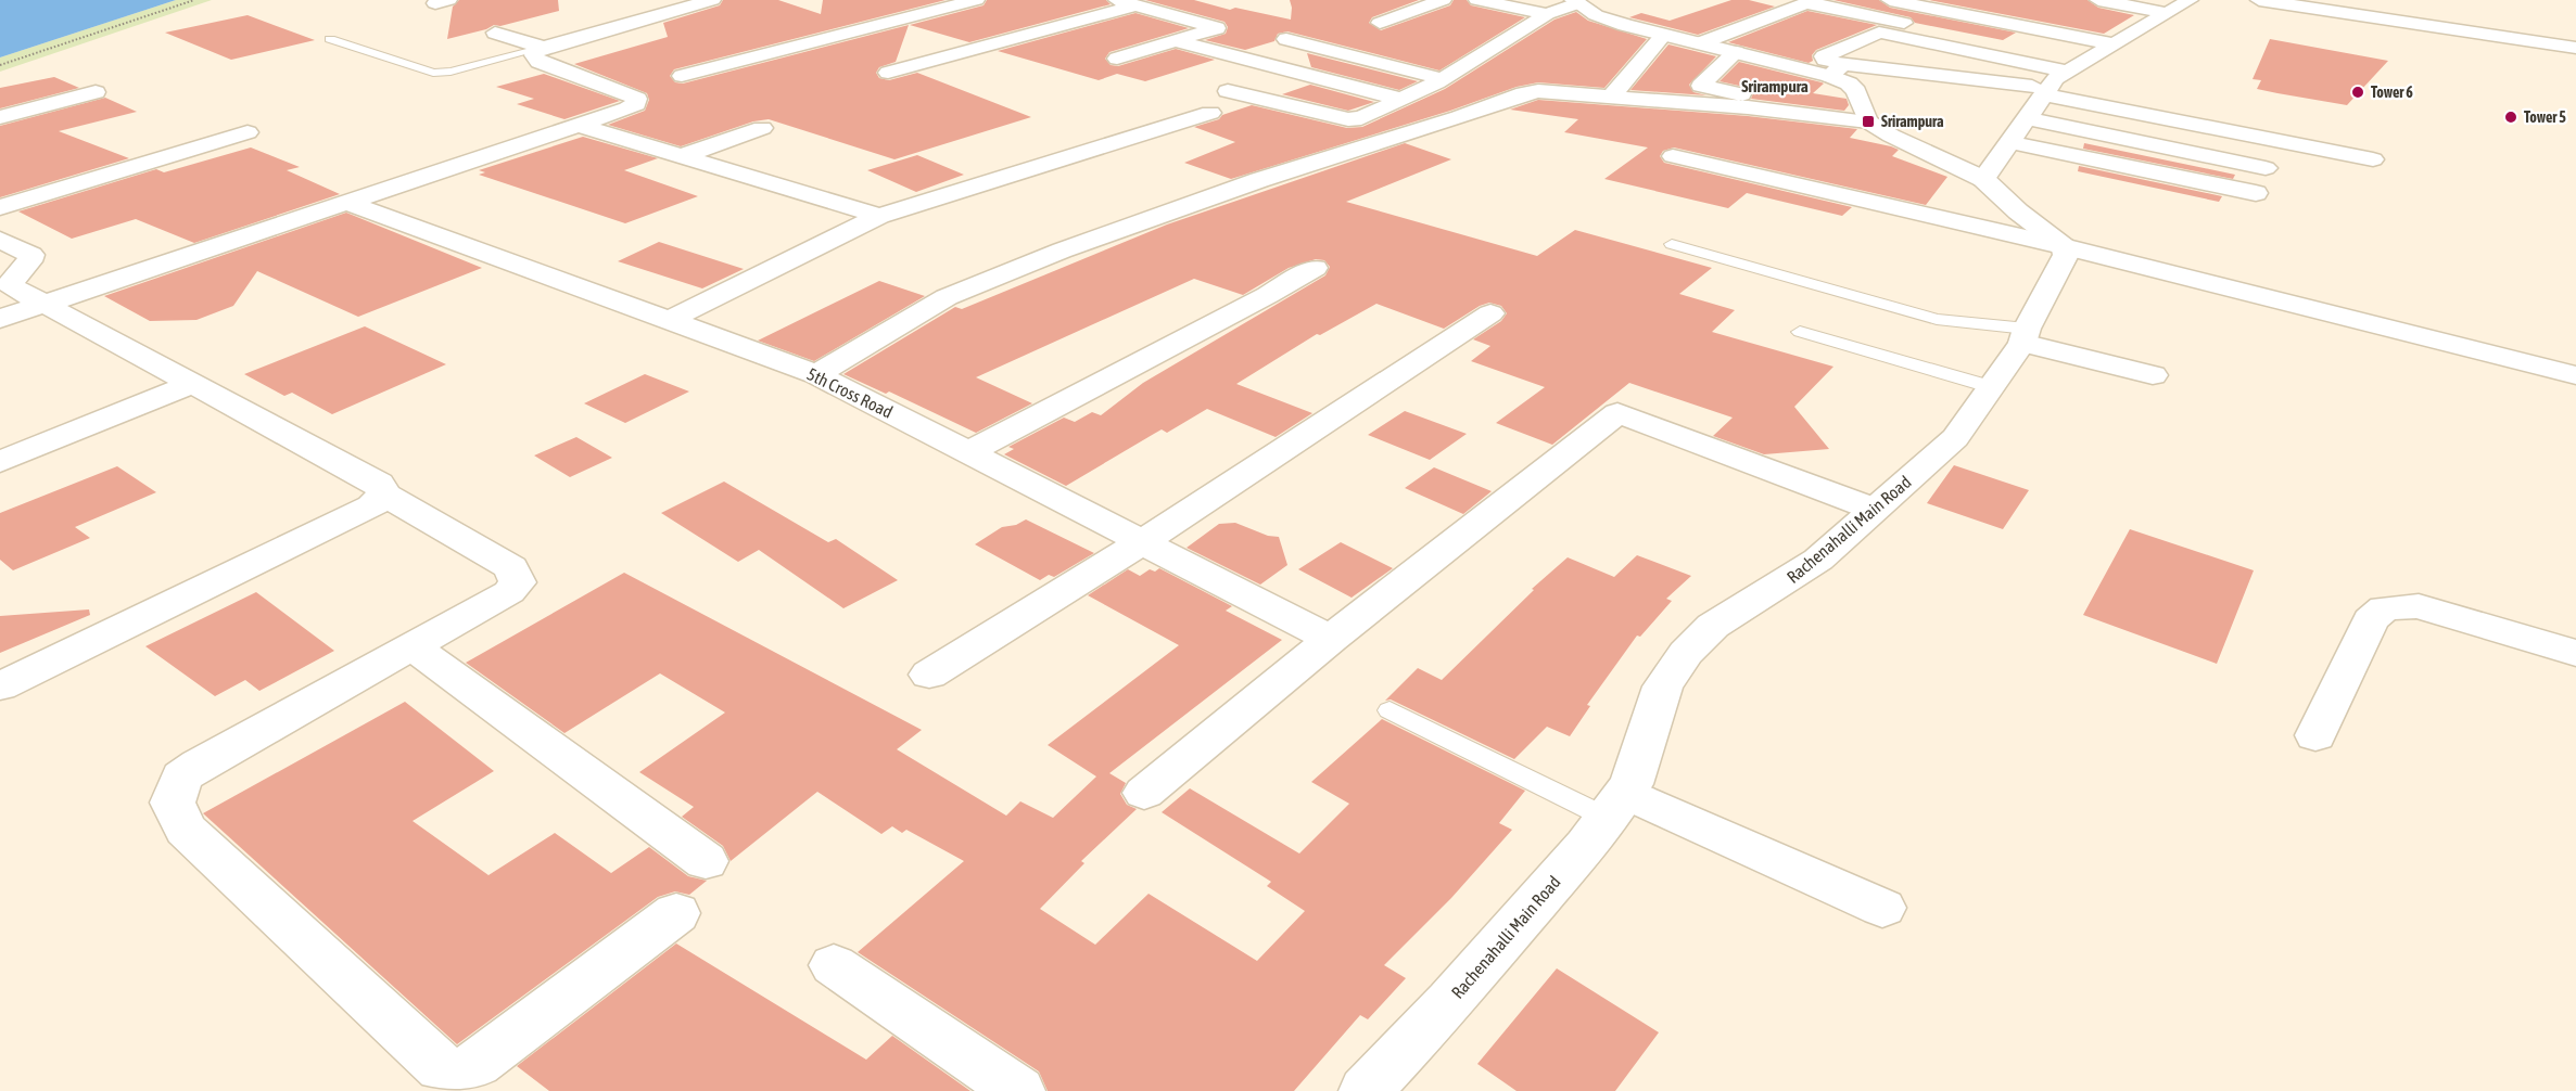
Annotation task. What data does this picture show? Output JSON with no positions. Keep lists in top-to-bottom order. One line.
{"streets":{"street":["5th Cross Road","Rachenahalli Main Road"]},"districts":["Srirampura"],"places":{"other":["Tower 6","Tower 5"],"transit":["Srirampura"]}}
